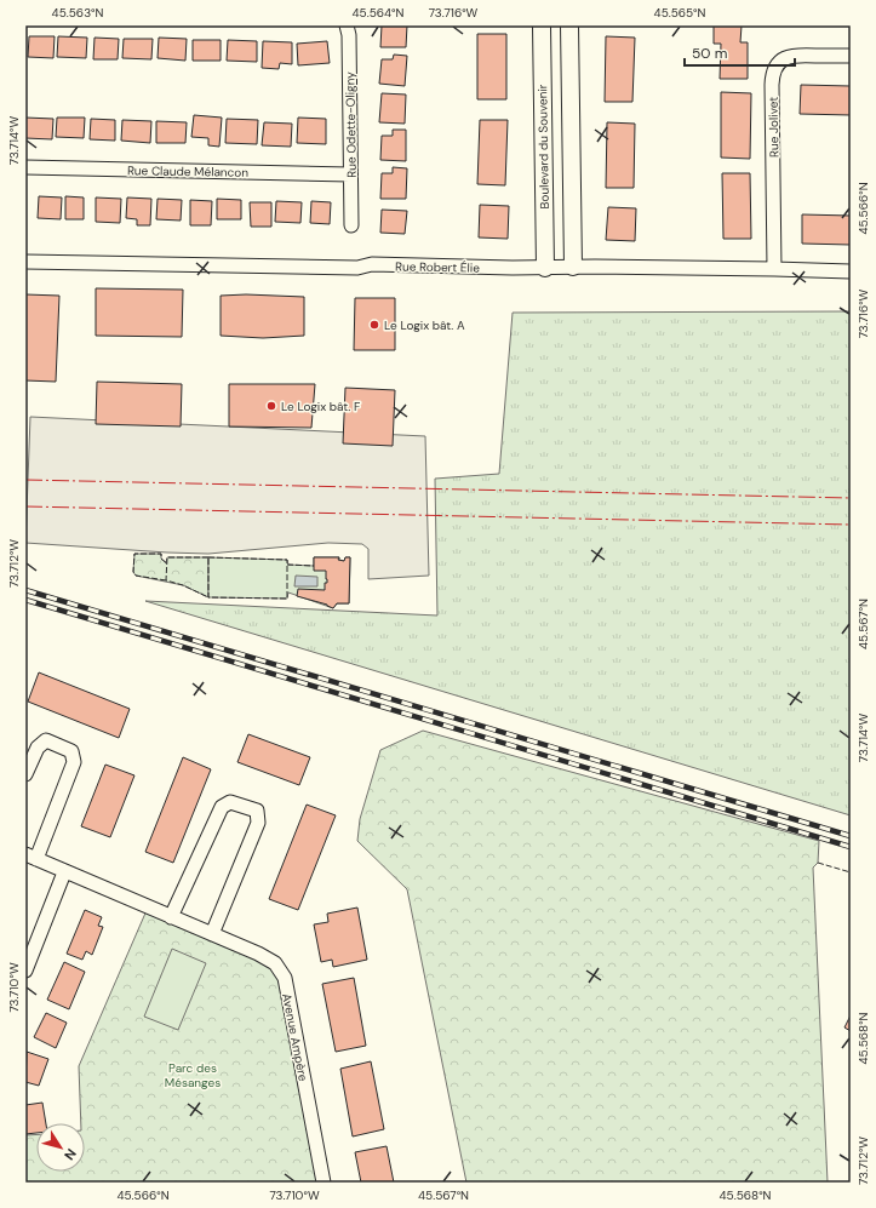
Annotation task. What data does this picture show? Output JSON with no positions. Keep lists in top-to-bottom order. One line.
{"streets":{"street":["Rue Odette-Oligny","Rue Jolivet","Boulevard du Souvenir","Rue Claude Mélancon","Rue Robert Élie","Avenue Ampère"]},"crossings":[["Rue Odette-Oligny","Rue Claude Mélancon"],["Rue Jolivet","Rue Robert Élie"],["Boulevard du Souvenir","Rue Robert Élie"]],"parks":["Parc des Mésanges"],"places":["Le Logix bât. A","Le Logix bât. F"],"scale_bar":"50 m","north":"bottom right","coordinates":["45.563°N","45.564°N","73.716°W","45.565°N","73.714°W","45.566°N","73.712°W","45.567°N","73.710°W","45.568°N"]}
